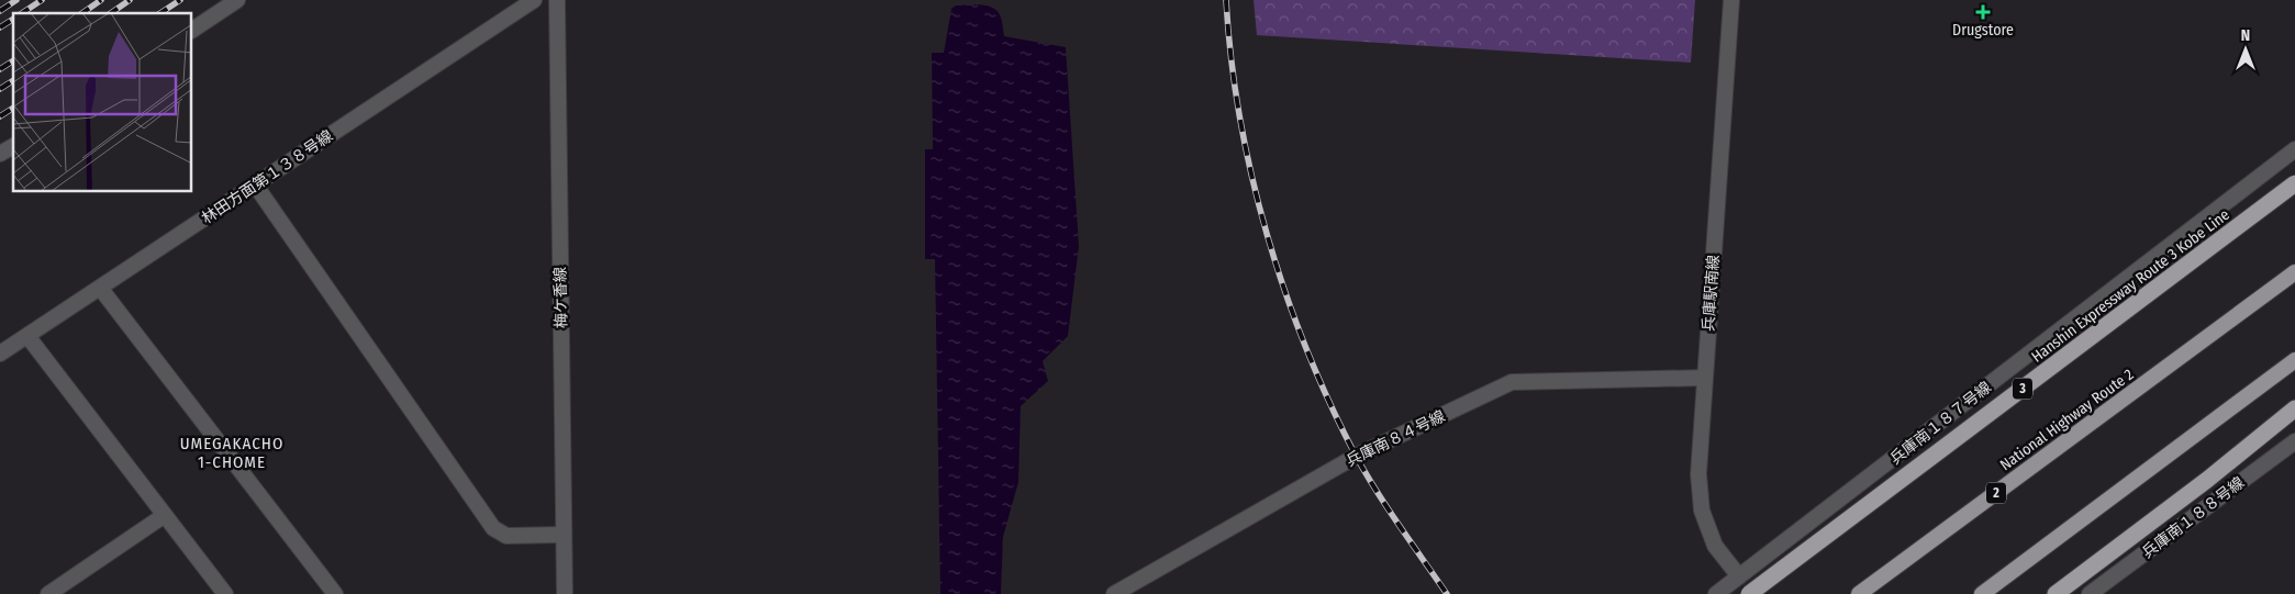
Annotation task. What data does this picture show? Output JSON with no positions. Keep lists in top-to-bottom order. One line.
{"streets":{"highway":["Hanshin Expressway Route 3 Kobe Line","3","National Highway Route 2","2"],"street":["林田方面第１３８号線","兵庫駅南線","梅ケ香線","兵庫南１８７号線","兵庫南８４号線","兵庫南１８８号線"]},"crossings":[["兵庫駅南線","兵庫南１８７号線"],["兵庫駅南線","兵庫南８４号線"]],"districts":["UMEGAKACHO 1-CHOME"],"places":{"health":["Drugstore"]},"north":"top"}
